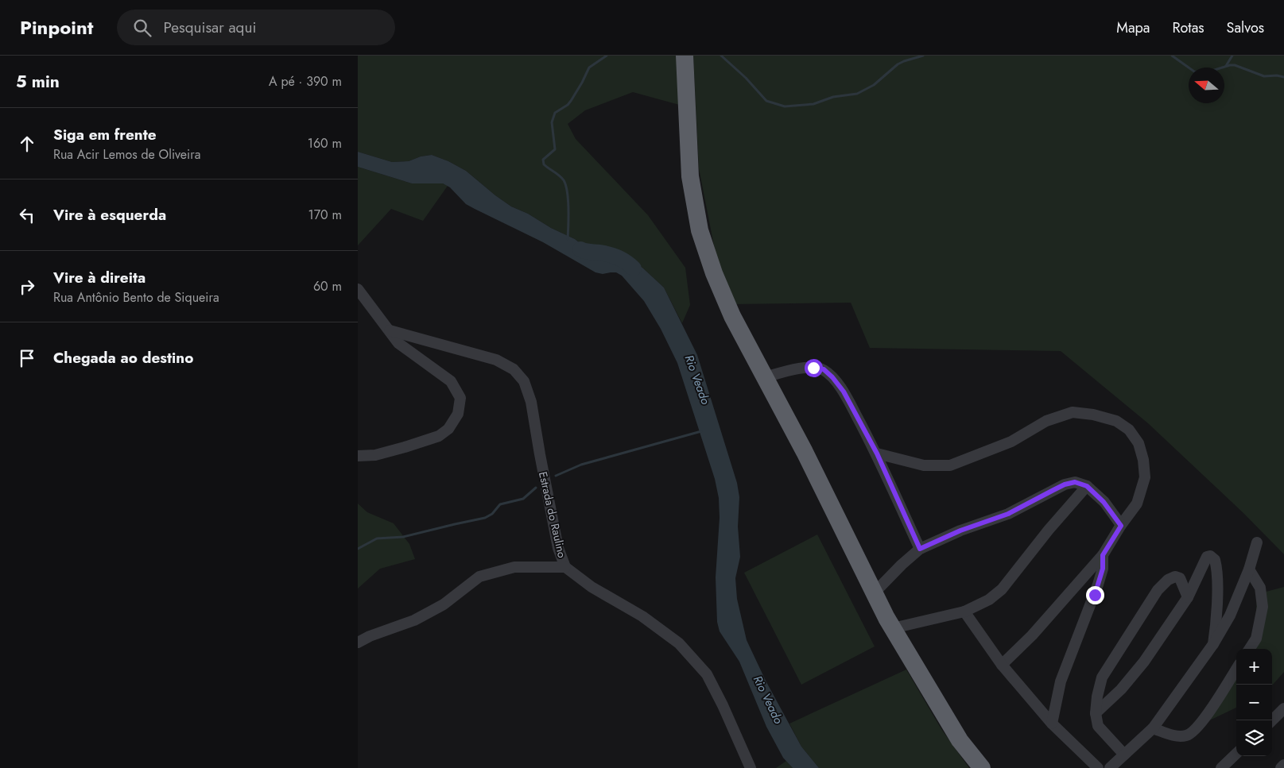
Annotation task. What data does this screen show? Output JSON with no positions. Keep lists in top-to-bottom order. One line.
{"streets":{"street":["Estrada do Raulino"]},"water":["Rio Veado"],"north":"left","page":{"header":"Pinpoint","search":"Pesquisar aqui","nav":["Mapa","Rotas","Salvos"],"heading":["5 min","A pé · 390 m"],"list":[["Siga em frente","Rua Acir Lemos de Oliveira","160 m"],["Vire à esquerda","170 m"],["Vire à direita","Rua Antônio Bento de Siqueira","60 m"],"Chegada ao destino"],"map_buttons":["+","−"]}}
